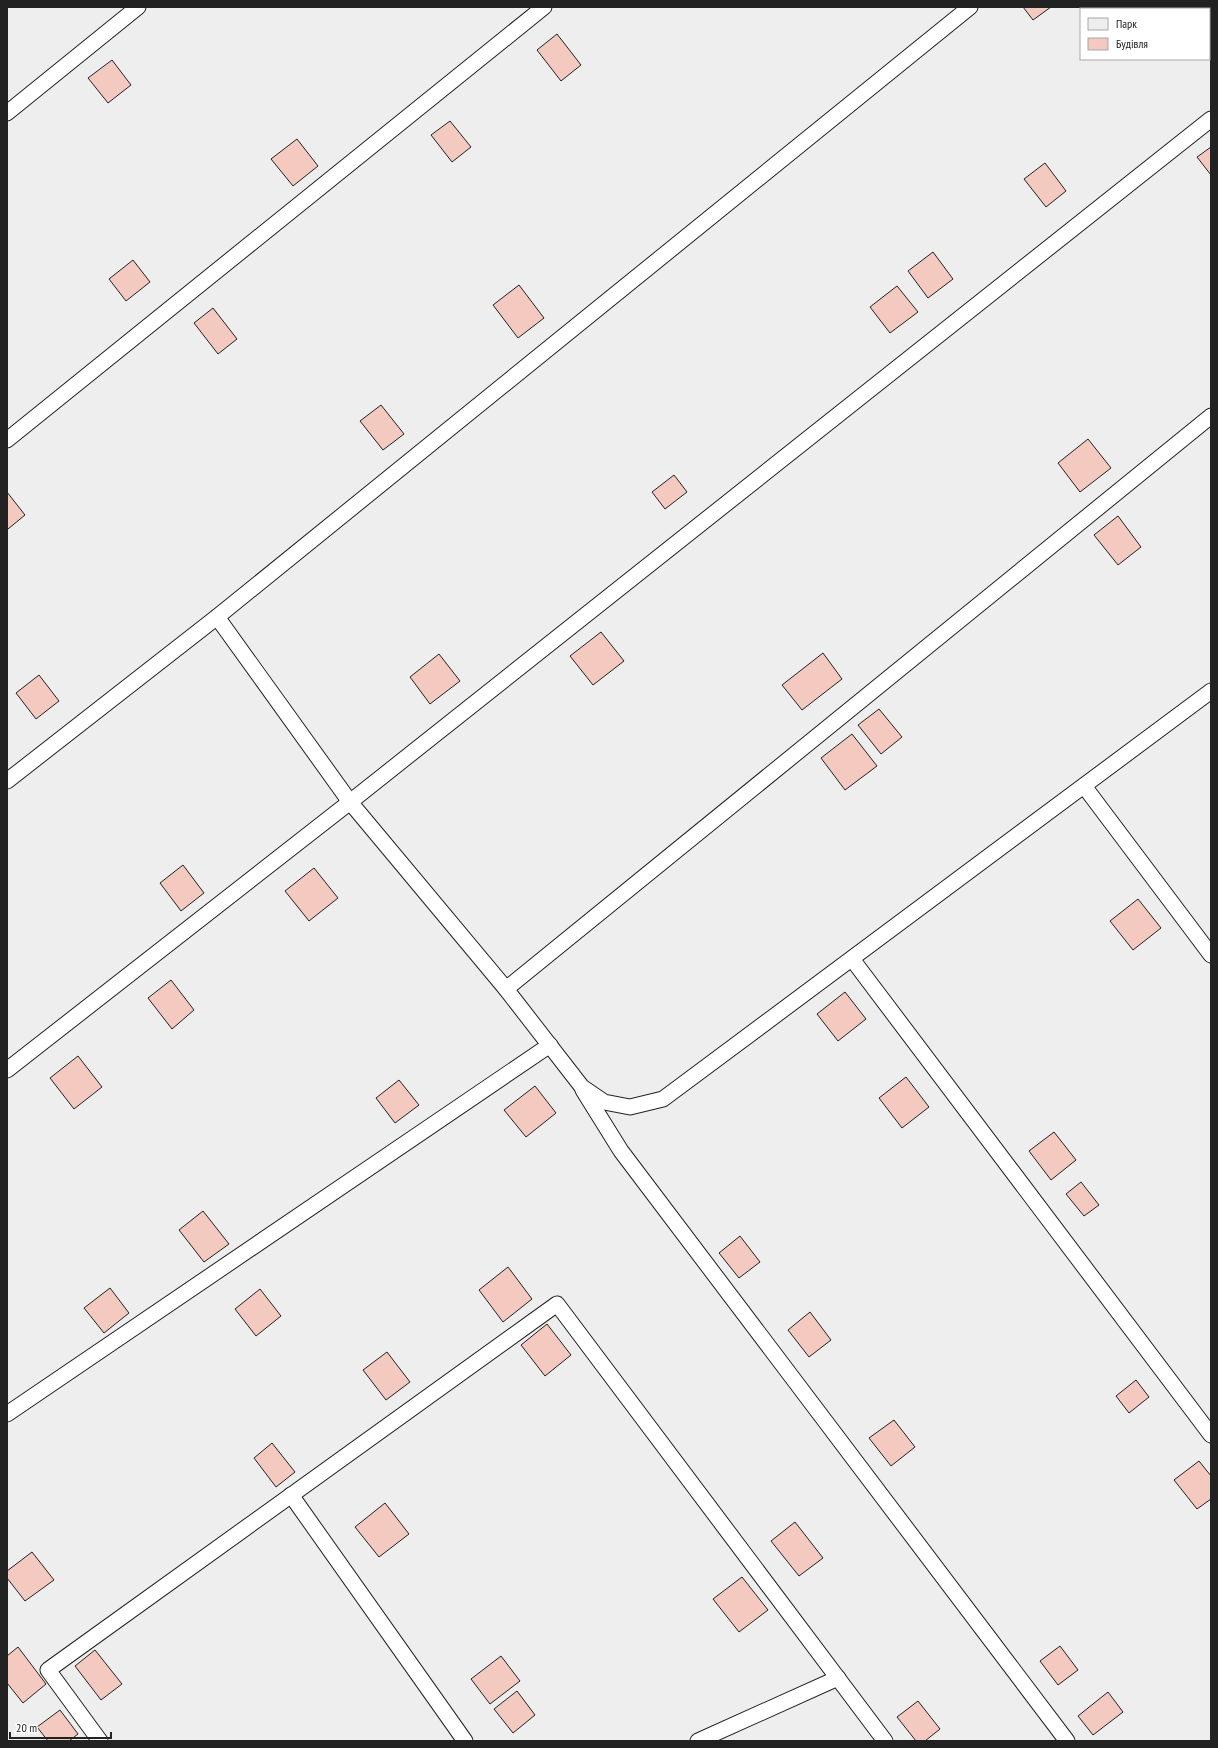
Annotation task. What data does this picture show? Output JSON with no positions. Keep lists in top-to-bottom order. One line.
{"legend":["Парк","Будівля"],"scale_bar":"20 m"}
